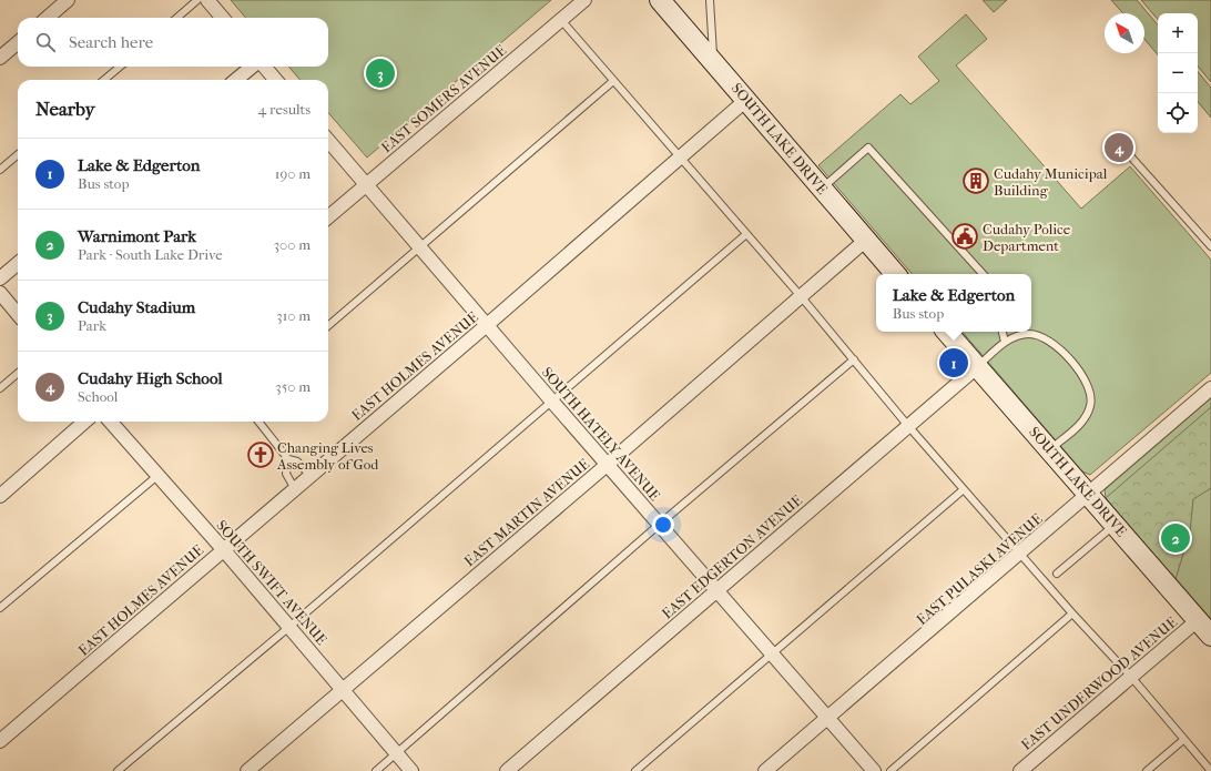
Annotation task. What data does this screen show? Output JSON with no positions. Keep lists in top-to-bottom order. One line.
{"streets":{"main road":["SOUTH LAKE DRIVE"],"street":["EAST SOMERS AVENUE","EAST HOLMES AVENUE","SOUTH HATELY AVENUE","EAST MARTIN AVENUE","EAST EDGERTON AVENUE","EAST PULASKI AVENUE","SOUTH SWIFT AVENUE","EAST UNDERWOOD AVENUE"]},"crossings":[["EAST SOMERS AVENUE","SOUTH HATELY AVENUE"],["SOUTH LAKE DRIVE","EAST HOLMES AVENUE"],["SOUTH LAKE DRIVE","EAST MARTIN AVENUE"],["SOUTH LAKE DRIVE","EAST EDGERTON AVENUE"],["SOUTH LAKE DRIVE","EAST PULASKI AVENUE"],["SOUTH LAKE DRIVE","EAST UNDERWOOD AVENUE"],["EAST HOLMES AVENUE","SOUTH HATELY AVENUE"],["EAST HOLMES AVENUE","SOUTH SWIFT AVENUE"],["SOUTH HATELY AVENUE","EAST MARTIN AVENUE"],["SOUTH HATELY AVENUE","EAST EDGERTON AVENUE"],["SOUTH HATELY AVENUE","EAST PULASKI AVENUE"],["EAST MARTIN AVENUE","SOUTH SWIFT AVENUE"]],"places":{"building":["Cudahy Municipal Building"],"public building":["Cudahy Police Department"],"church":["Changing Lives Assembly of God"]},"north":"top left","page":{"map_buttons":["+","−"],"search":"Search here","pins":["3","4","1","2"],"heading":["Nearby","4 results"],"list":[{"mark":"1","name":"Lake & Edgerton","note":"Bus stop","value":"190 m"},{"mark":"2","name":"Warnimont Park","note":"Park · South Lake Drive","value":"300 m"},{"mark":"3","name":"Cudahy Stadium","note":"Park","value":"310 m"},{"mark":"4","name":"Cudahy High School","note":"School","value":"350 m"}],"popup":["Lake & Edgerton","Bus stop"]}}
